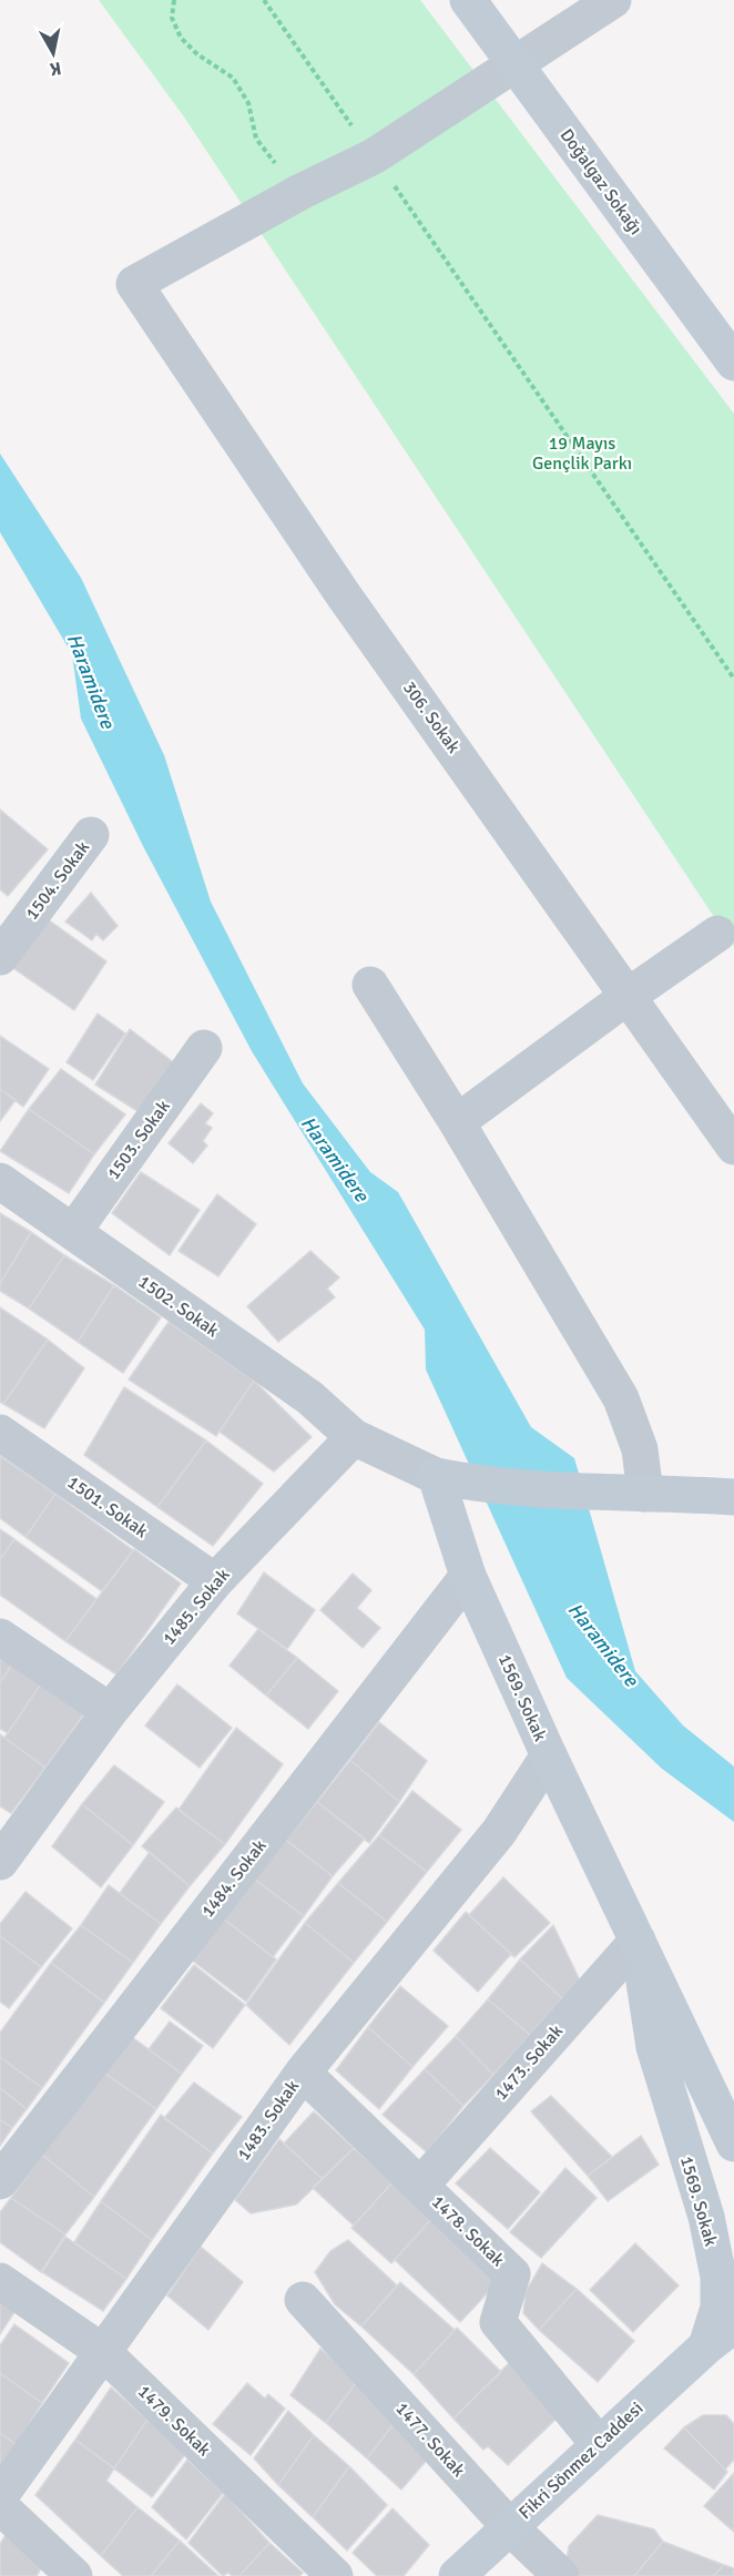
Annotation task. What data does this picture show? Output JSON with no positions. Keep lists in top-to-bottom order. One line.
{"streets":{"street":["Doğalgaz Sokağı","306. Sokak","1504. Sokak","1503. Sokak","1502. Sokak","1501. Sokak","1485. Sokak","1569. Sokak","1484. Sokak","1473. Sokak","1483. Sokak","1478. Sokak","1479. Sokak","1477. Sokak","Fikri Sönmez Caddesi"]},"crossings":[["1503. Sokak","1502. Sokak"],["1502. Sokak","1485. Sokak"],["1501. Sokak","1485. Sokak"],["1569. Sokak","1484. Sokak"],["1569. Sokak","1473. Sokak"],["1569. Sokak","1483. Sokak"],["1569. Sokak","Fikri Sönmez Caddesi"],["1473. Sokak","1478. Sokak"],["1483. Sokak","1478. Sokak"],["1483. Sokak","1479. Sokak"],["1478. Sokak","Fikri Sönmez Caddesi"],["1477. Sokak","Fikri Sönmez Caddesi"]],"water":["Haramidere"],"parks":["19 Mayıs Gençlik Parkı"],"north":"bottom"}
